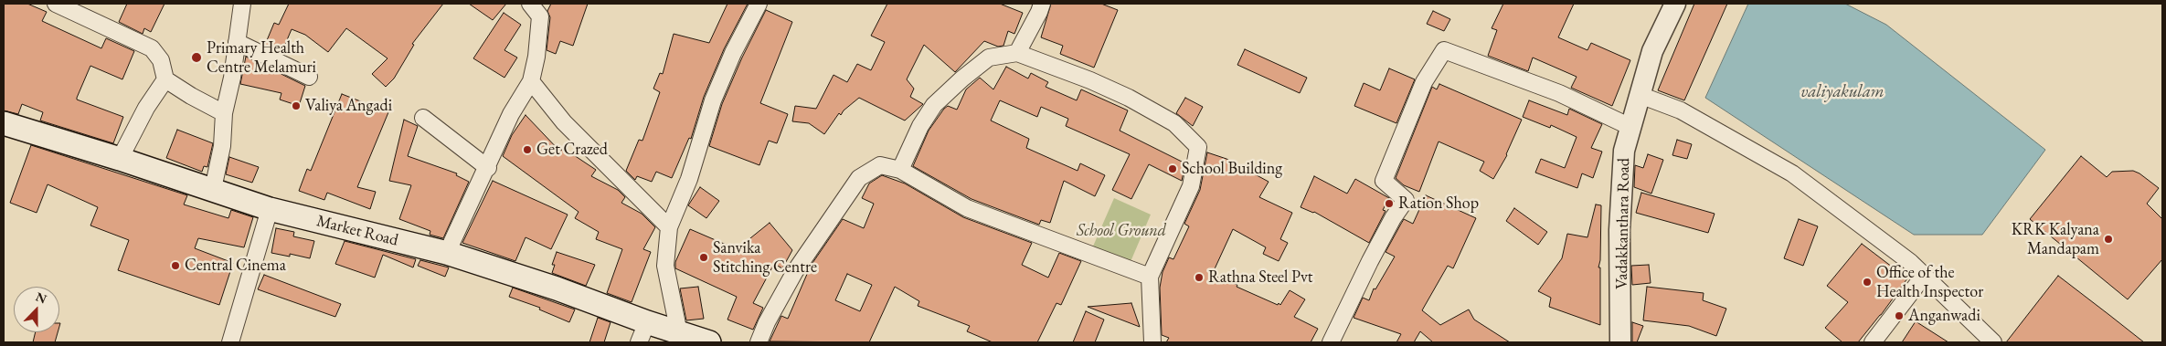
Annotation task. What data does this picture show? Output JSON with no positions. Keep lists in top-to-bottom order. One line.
{"streets":{"main road":["Market Road"],"street":["Vadakkanthara Road"]},"water":["valiyakulam"],"parks":["School Ground"],"places":["Primary Health Centre Melamuri","Valiya Angadi","Get Crazed","School Building","Ration Shop","KRK Kalyana Mandapam","Sanvika Stitching Centre","Central Cinema","Rathna Steel Pvt","Office of the Health Inspector","Anganwadi"],"north":"top"}
